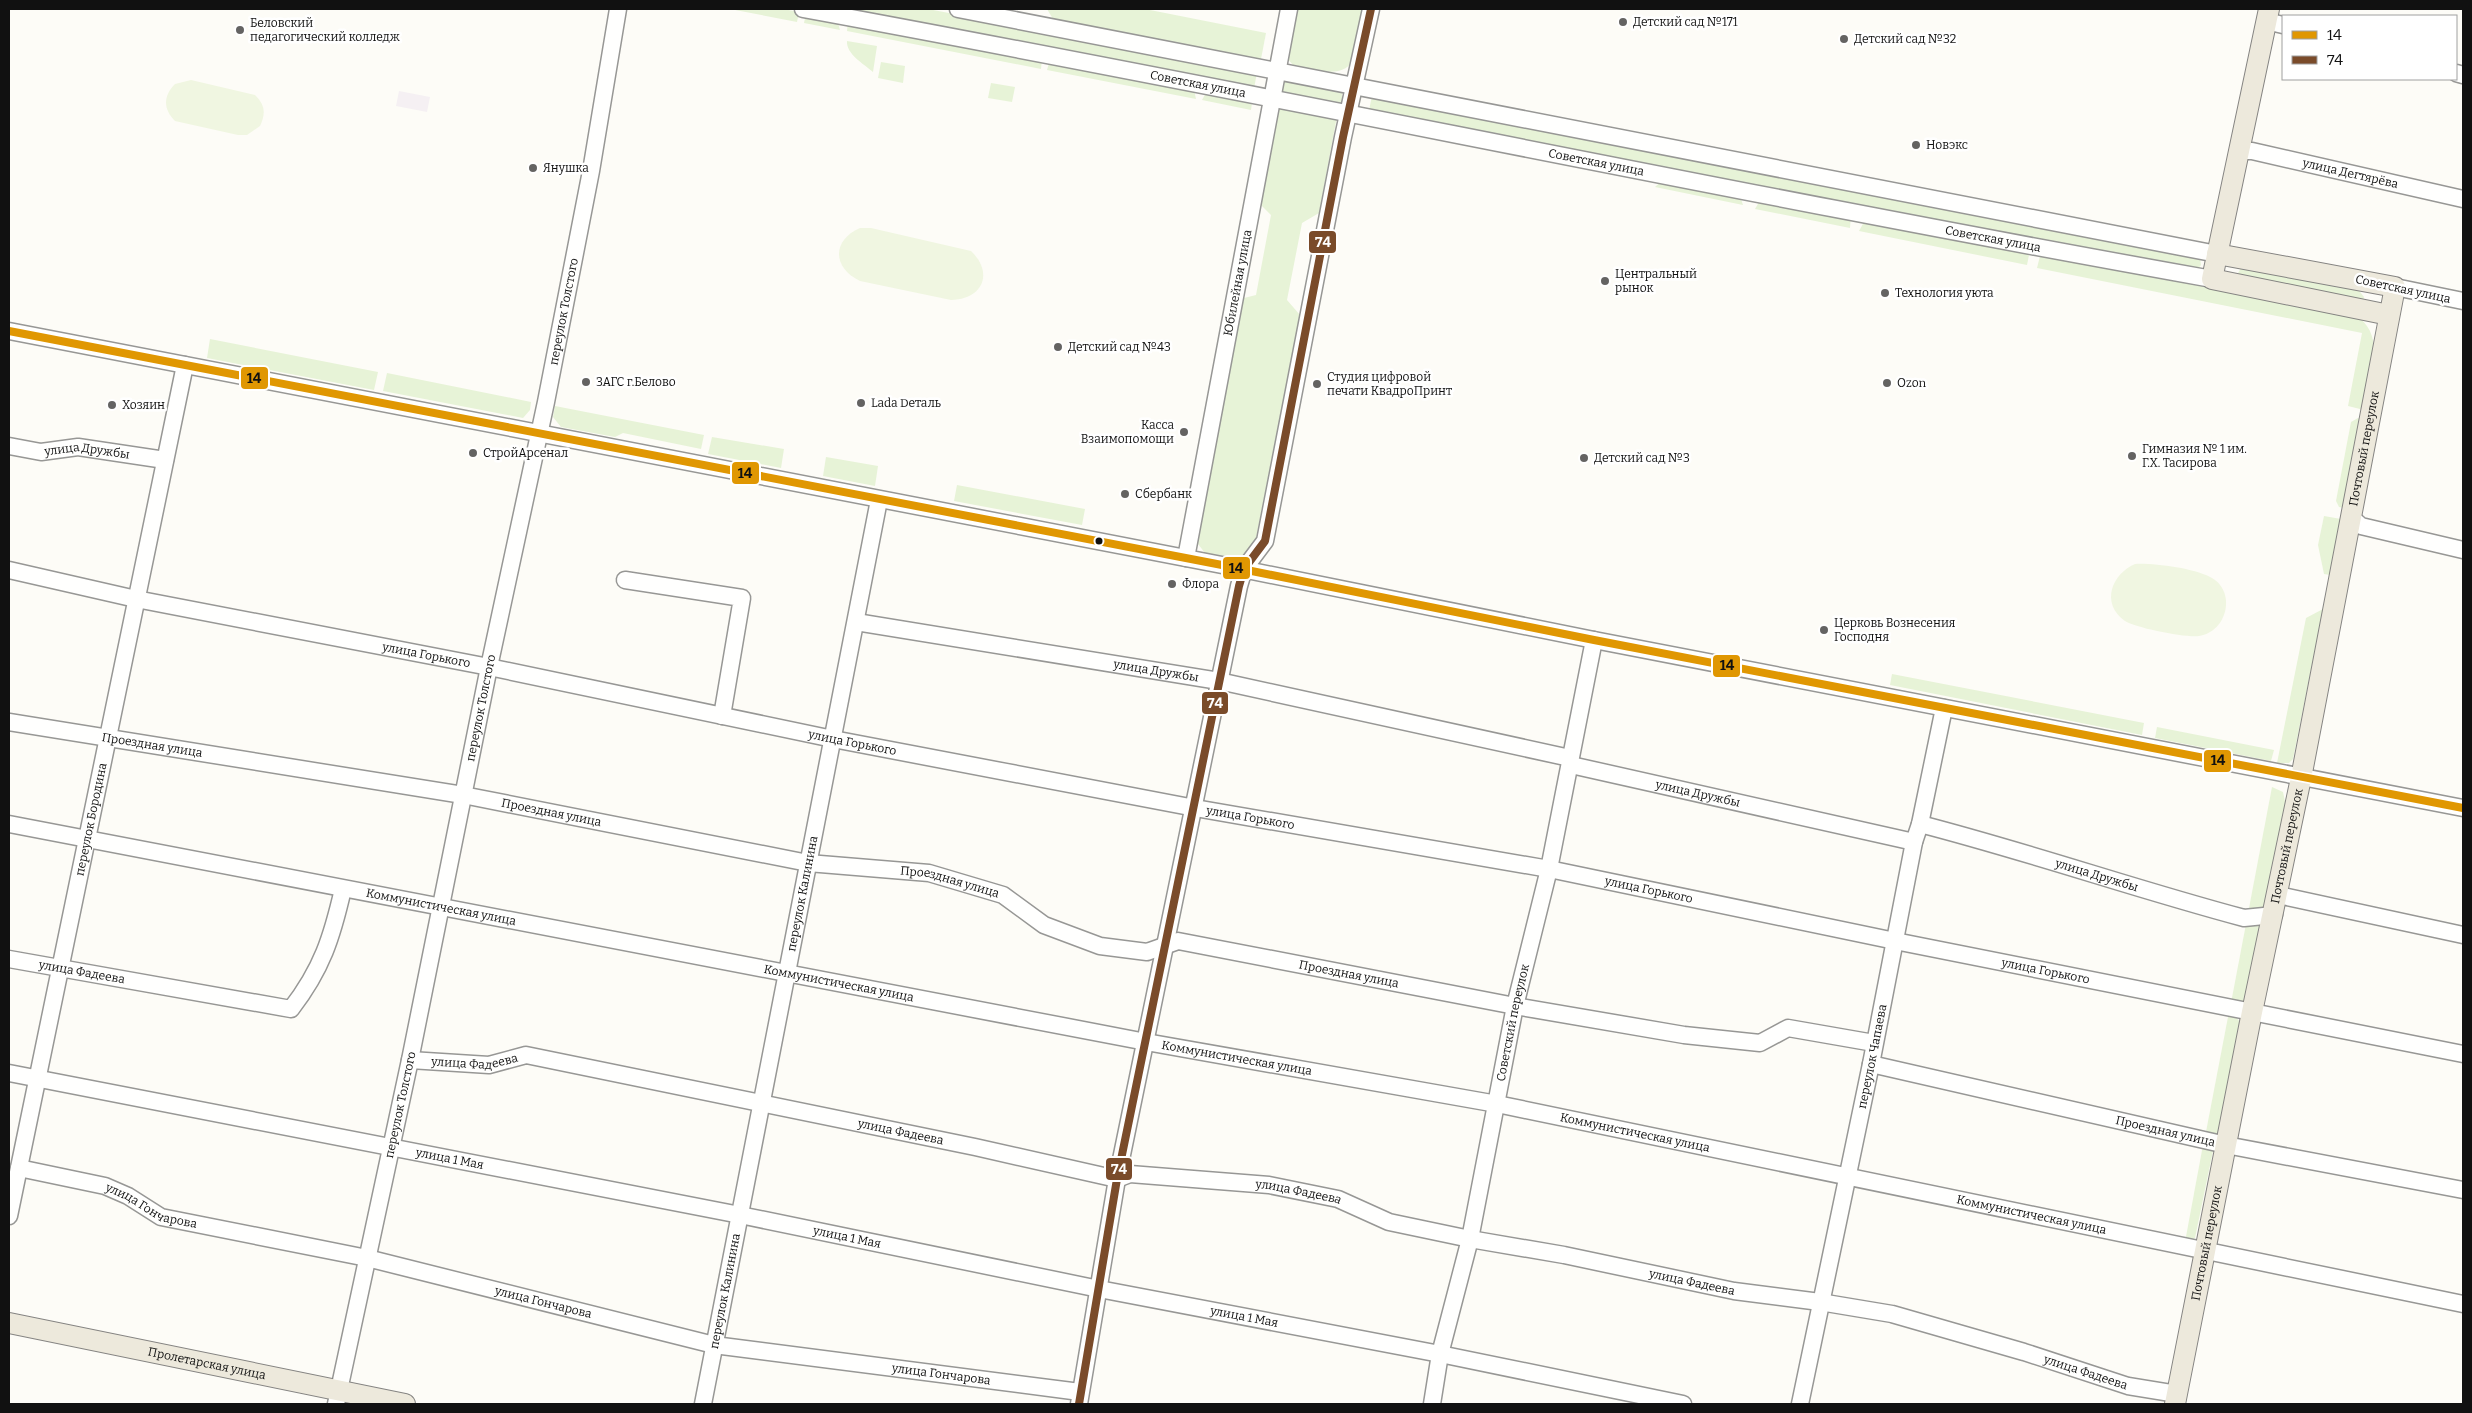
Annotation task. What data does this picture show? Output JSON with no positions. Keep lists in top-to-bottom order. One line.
{"streets":{"main road":["Советская улица","Почтовый переулок","Пролетарская улица"],"street":["улица Дегтярёва","Юбилейная улица","переулок Толстого","улица Дружбы","улица Горького","Проездная улица","переулок Бородина","переулок Калинина","Коммунистическая улица","улица Фадеева","Советский переулок","переулок Чапаева","улица 1 Мая","улица Гончарова"]},"crossings":[["Советская улица","Юбилейная улица"],["Советская улица","Почтовый переулок"],["переулок Толстого","улица Горького"],["переулок Толстого","Проездная улица"],["переулок Толстого","Коммунистическая улица"],["переулок Толстого","улица Фадеева"],["переулок Толстого","улица 1 Мая"],["переулок Толстого","улица Гончарова"],["переулок Толстого","Пролетарская улица"],["Почтовый переулок","улица Дружбы"],["Почтовый переулок","улица Горького"],["Почтовый переулок","Проездная улица"],["Почтовый переулок","Коммунистическая улица"],["Почтовый переулок","улица Фадеева"],["улица Дружбы","переулок Бородина"],["улица Дружбы","переулок Калинина"],["улица Дружбы","Советский переулок"],["улица Дружбы","переулок Чапаева"],["улица Горького","переулок Бородина"],["улица Горького","переулок Калинина"],["улица Горького","Советский переулок"],["улица Горького","переулок Чапаева"],["Проездная улица","переулок Бородина"],["Проездная улица","переулок Калинина"],["Проездная улица","Советский переулок"],["Проездная улица","переулок Чапаева"],["переулок Бородина","Коммунистическая улица"],["переулок Бородина","улица Фадеева"],["переулок Бородина","улица 1 Мая"],["переулок Бородина","улица Гончарова"],["переулок Калинина","Коммунистическая улица"],["переулок Калинина","улица Фадеева"],["переулок Калинина","улица 1 Мая"],["переулок Калинина","улица Гончарова"],["Коммунистическая улица","улица Фадеева"],["Коммунистическая улица","Советский переулок"],["Коммунистическая улица","переулок Чапаева"],["улица Фадеева","Советский переулок"],["улица Фадеева","переулок Чапаева"],["Советский переулок","улица 1 Мая"]],"places":["Детский сад №171","Беловский педагогический колледж","Детский сад №32","Новэкс","Янушка","Центральный рынок","Технология уюта","Детский сад №43","ЗАГС г.Белово","Ozon","Студия цифровой печати КвадроПринт","Lada Dеталь","Хозяин","Касса Взаимопомощи","СтройАрсенал","Гимназия № 1 им. Г.Х. Тасирова","Детский сад №3","Сбербанк","Флора","Церковь Вознесения Господня"],"lines":["transit line 74","transit line 14"],"legend":["14","74"]}
